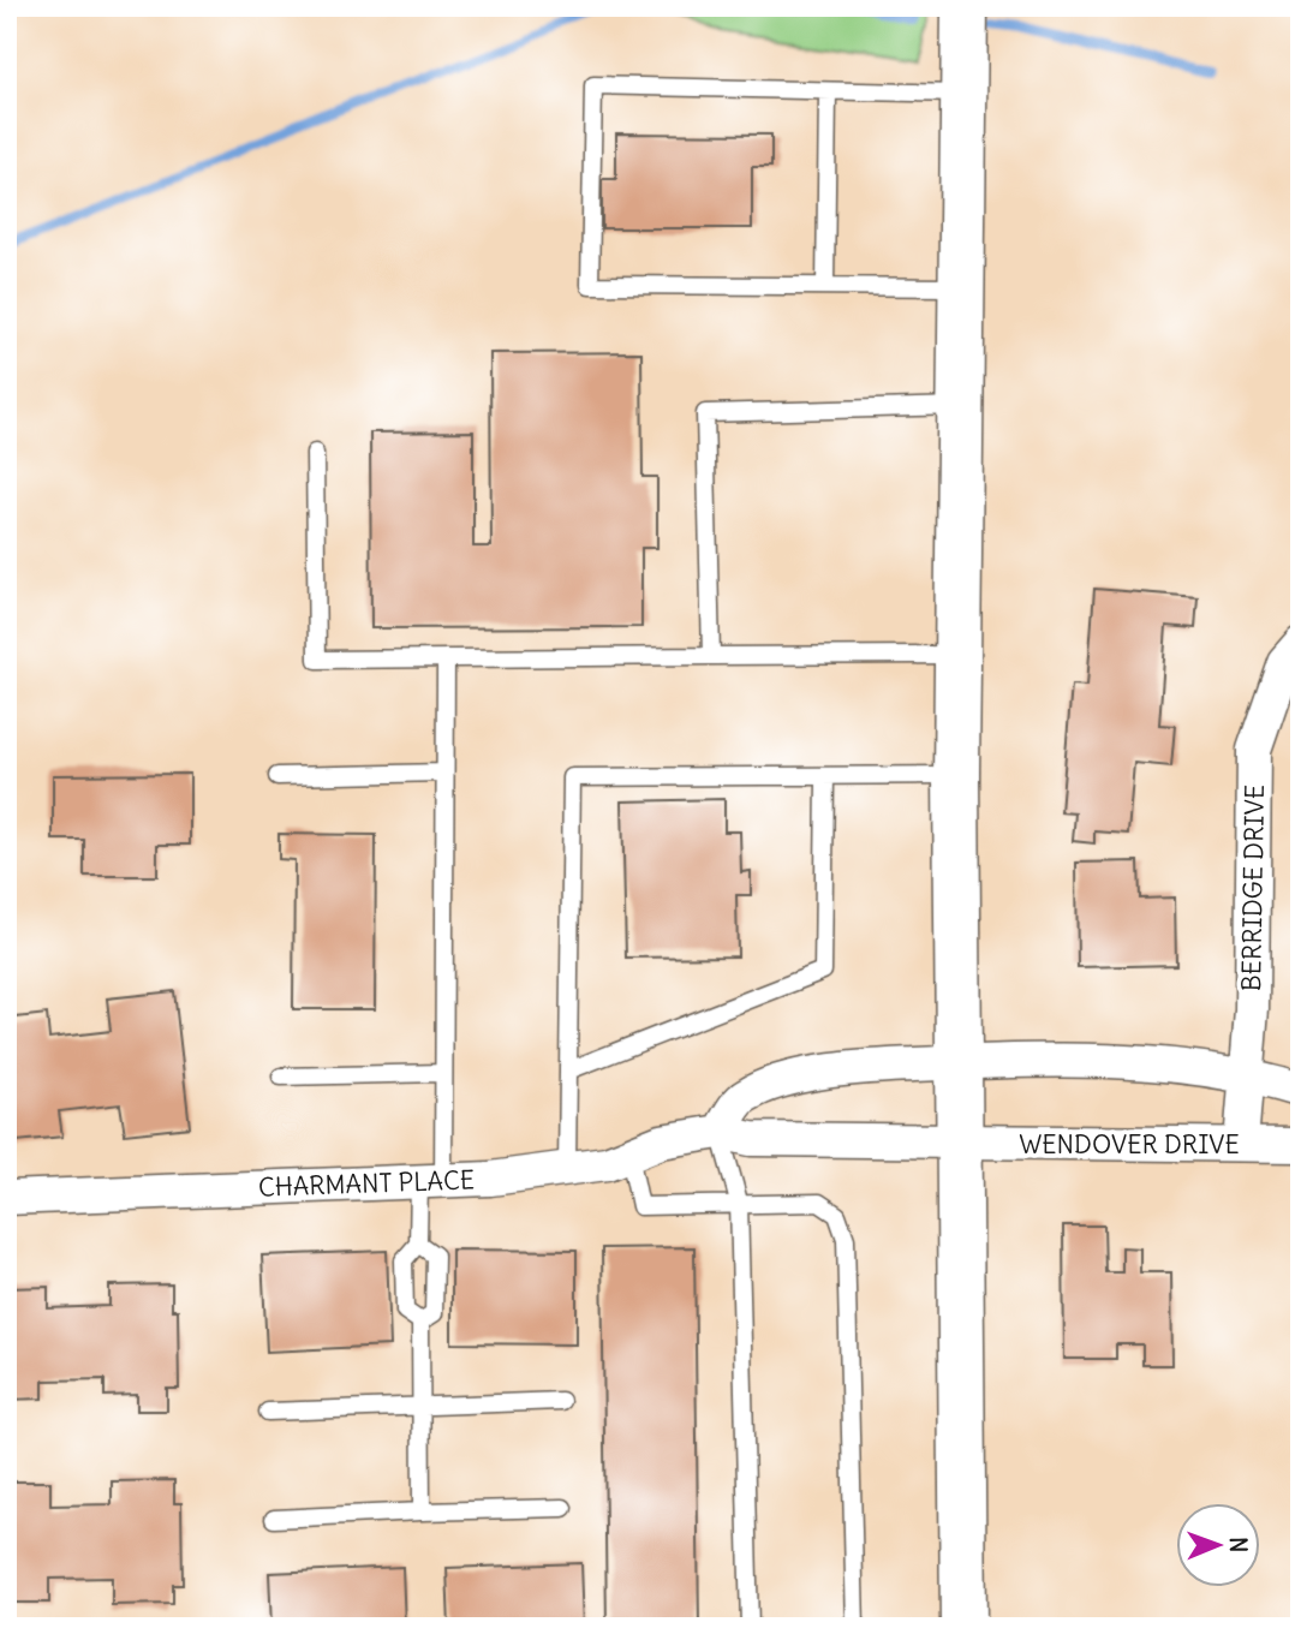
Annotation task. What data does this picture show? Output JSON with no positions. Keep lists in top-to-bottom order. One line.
{"streets":{"street":["BERRIDGE DRIVE","WENDOVER DRIVE","CHARMANT PLACE"]},"crossings":[["BERRIDGE DRIVE","WENDOVER DRIVE"],["WENDOVER DRIVE","CHARMANT PLACE"]],"north":"right"}
